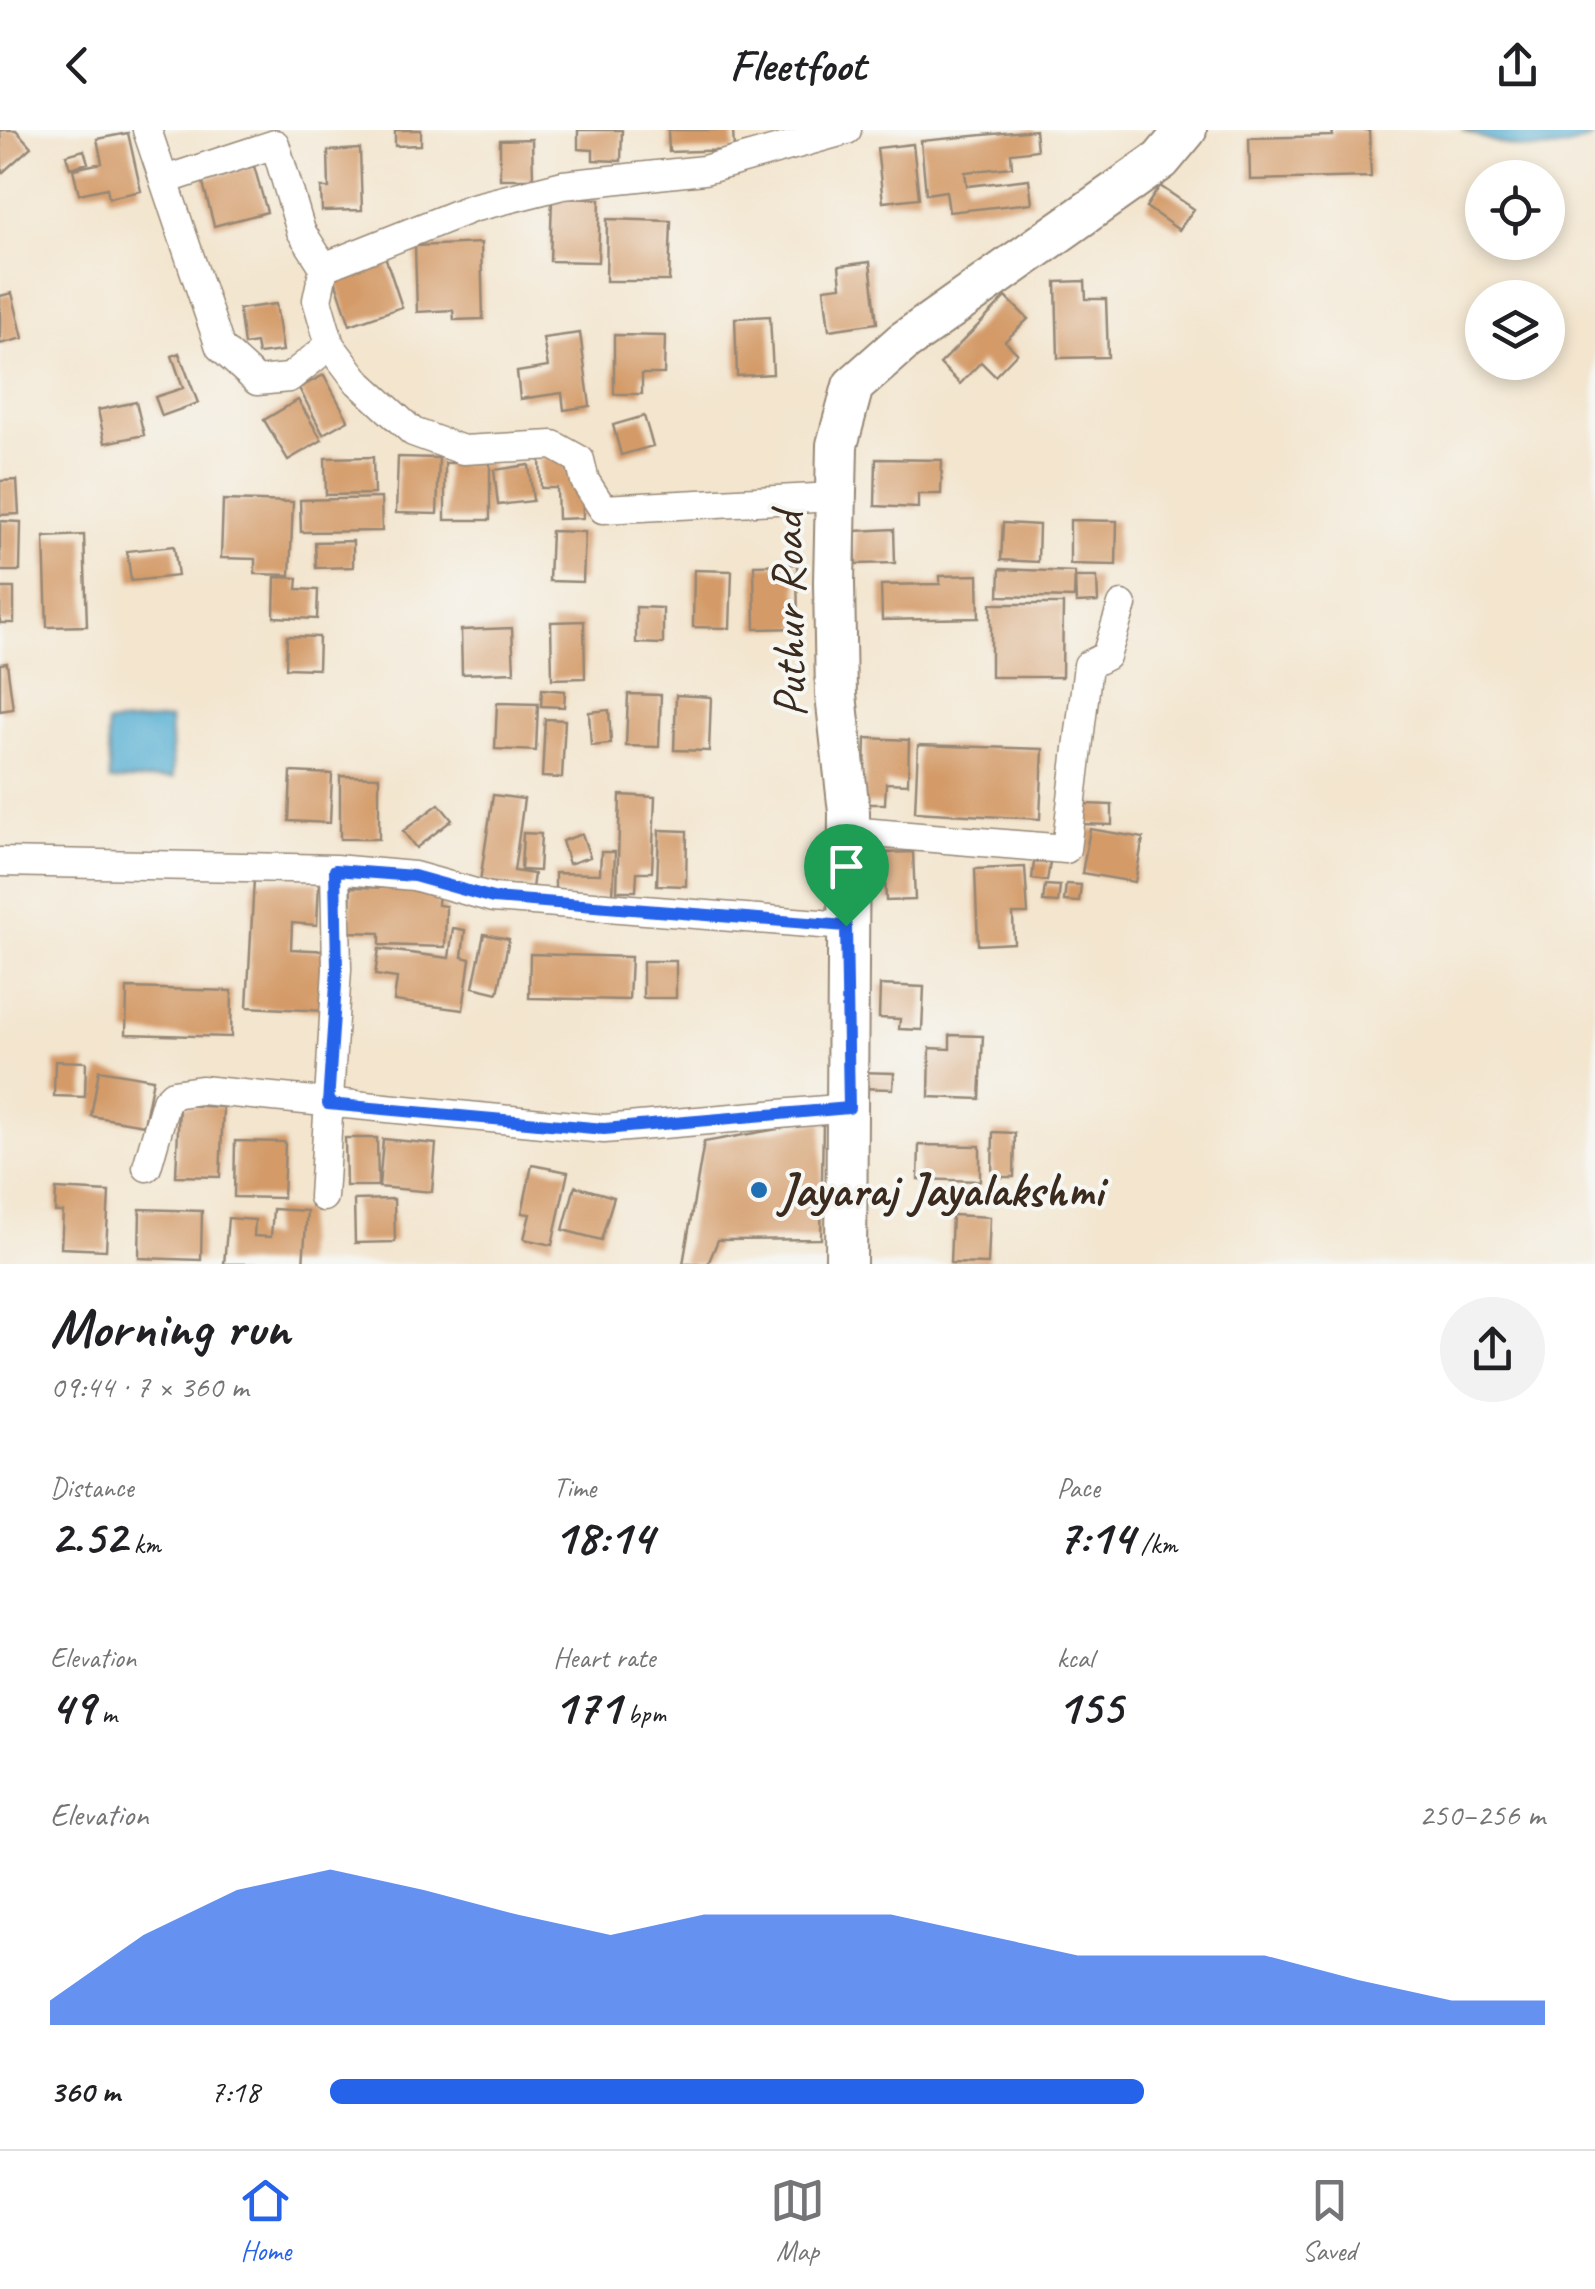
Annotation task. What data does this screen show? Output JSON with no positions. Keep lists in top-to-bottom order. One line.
{"streets":{"street":["Puthur Road"]},"places":["Jayaraj Jayalakshmi"],"page":{"header":"Fleetfoot","heading":["Morning run","09:44 · 7 × 360 m"],"stats":[["Distance","2.52 km"],["Time","18:14"],["Pace","7:14 /km"],["Elevation","49 m"],["Heart rate","171 bpm"],["kcal","155"]],"chart":["Elevation","250–256 m"],"list":[{"name":"360 m","note":"7:18"}],"tabs":["Home","Map","Saved"]}}
